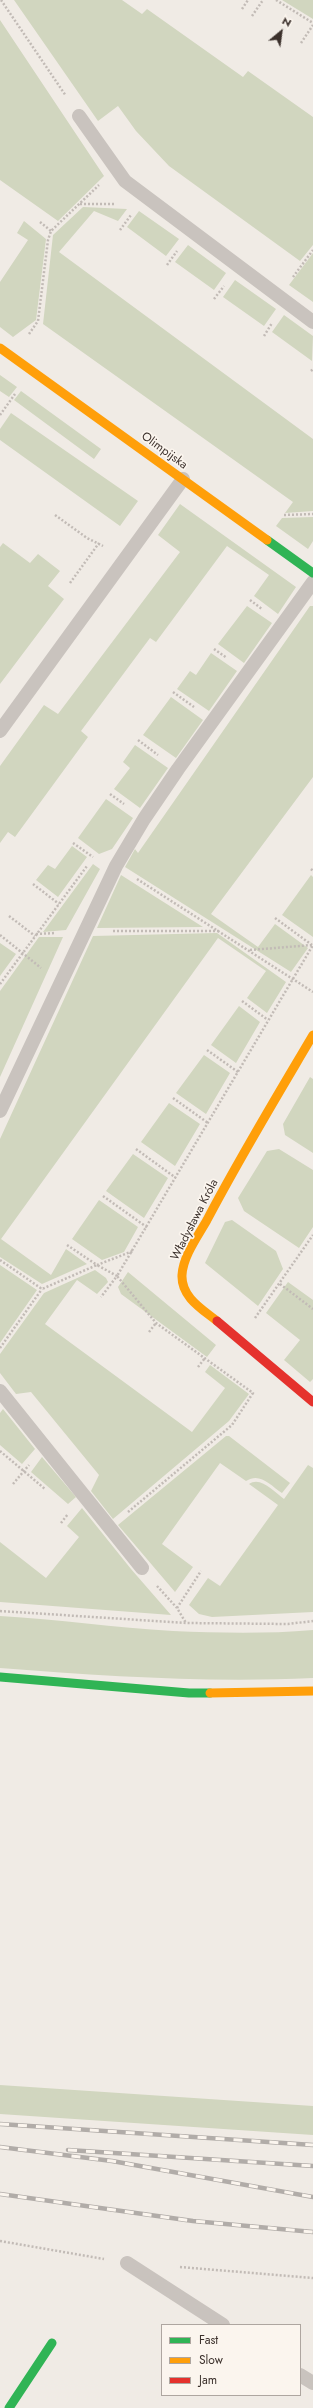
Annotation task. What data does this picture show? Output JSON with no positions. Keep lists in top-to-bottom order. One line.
{"streets":{"street":["Olimpijska","Władysława Króla"]},"legend":["Fast","Slow","Jam"],"north":"top right"}
